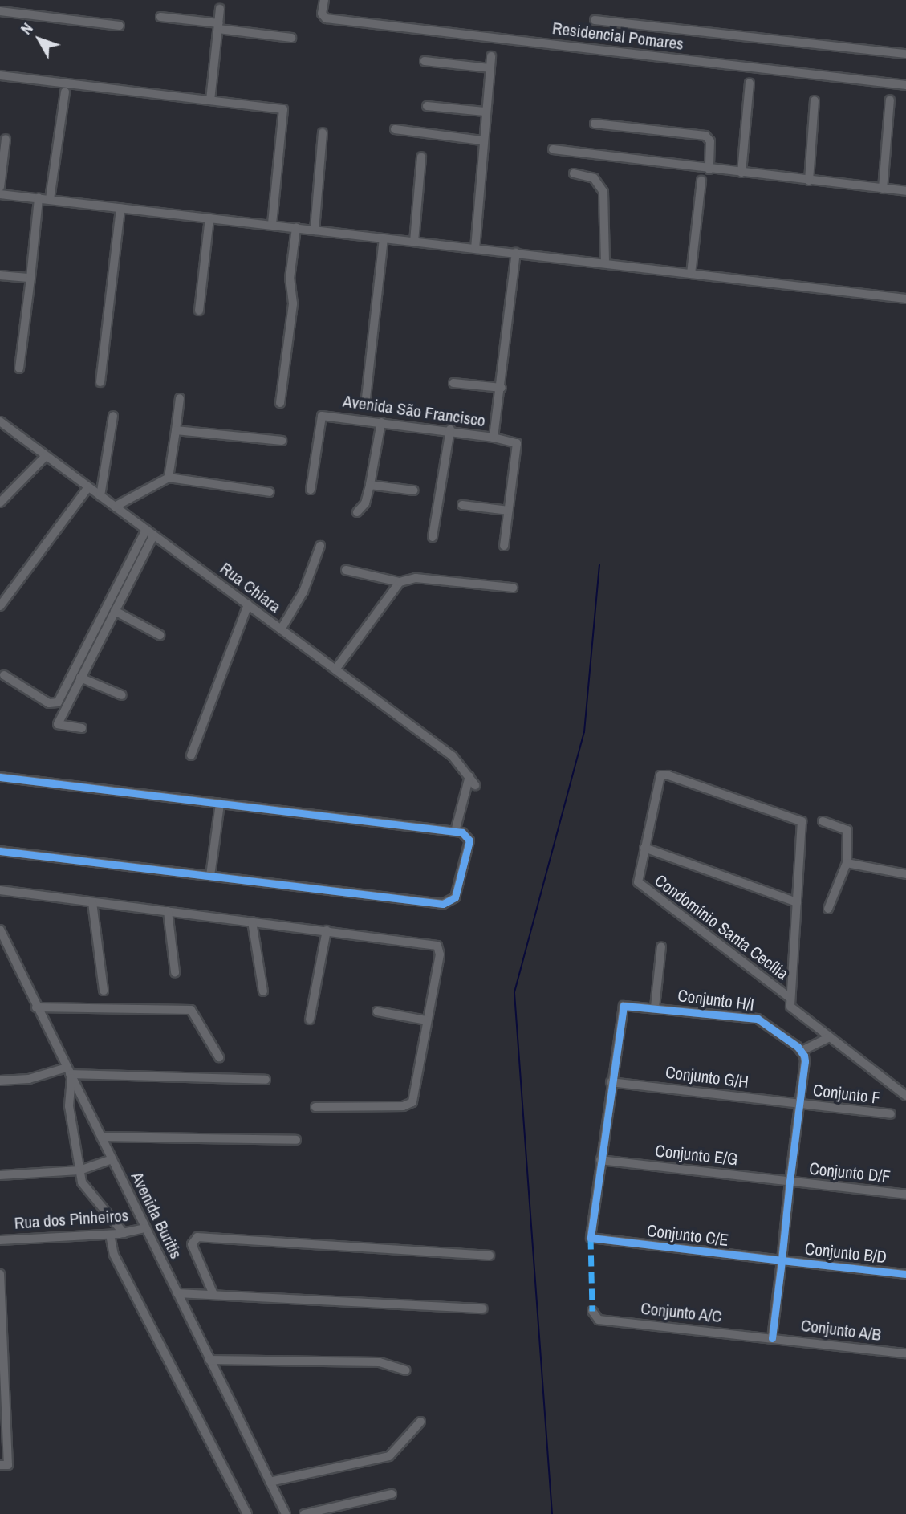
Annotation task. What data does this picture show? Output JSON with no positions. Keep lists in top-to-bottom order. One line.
{"streets":{"street":["Residencial Pomares","Avenida São Francisco","Rua Chiara","Condomínio Santa Cecília","Conjunto H/I","Conjunto G/H","Conjunto F","Conjunto E/G","Conjunto D/F","Avenida Buritis","Rua dos Pinheiros","Conjunto C/E","Conjunto B/D","Conjunto A/C","Conjunto A/B"]},"crossings":[["Conjunto H/I","Conjunto G/H"],["Conjunto G/H","Conjunto F"],["Conjunto E/G","Conjunto D/F"],["Conjunto E/G","Conjunto C/E"],["Avenida Buritis","Rua dos Pinheiros"],["Conjunto C/E","Conjunto B/D"],["Conjunto A/C","Conjunto A/B"]],"north":"top left"}
